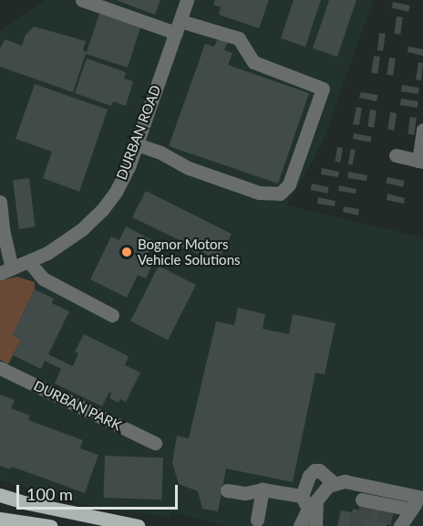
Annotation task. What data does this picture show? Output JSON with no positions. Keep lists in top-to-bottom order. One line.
{"streets":{"street":["DURBAN ROAD","DURBAN PARK"]},"places":["Bognor Motors Vehicle Solutions"],"scale_bar":"100 m"}
